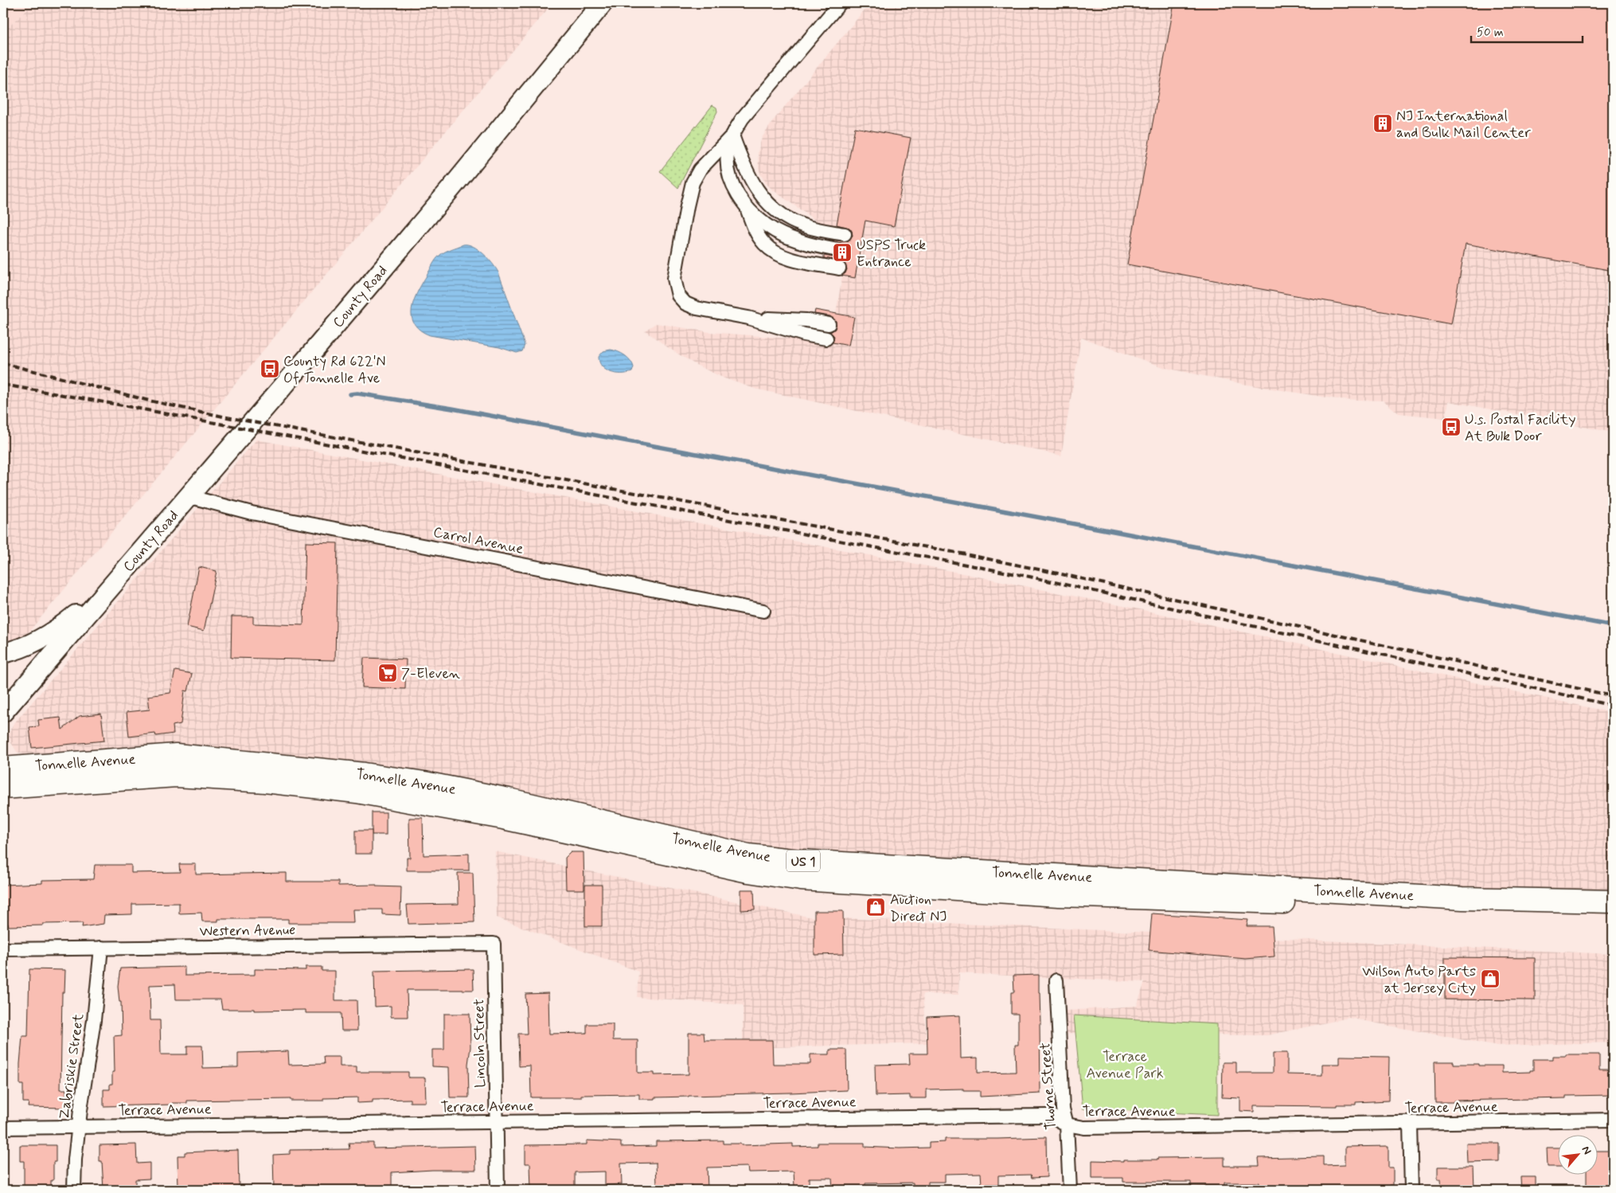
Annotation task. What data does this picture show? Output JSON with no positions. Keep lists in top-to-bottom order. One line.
{"streets":{"highway":["Tonnelle Avenue","US 1"],"main road":["County Road"],"street":["Carrol Avenue","Western Avenue","Lincoln Street","Zabriskie Street","Thorne Street","Terrace Avenue"]},"crossings":[["County Road","Carrol Avenue"],["Western Avenue","Lincoln Street"],["Western Avenue","Zabriskie Street"],["Lincoln Street","Terrace Avenue"],["Zabriskie Street","Terrace Avenue"],["Thorne Street","Terrace Avenue"]],"parks":["Terrace Avenue Park"],"places":{"building":["NJ International and Bulk Mail Center","USPS Truck Entrance"],"bus stop":["County Rd 622'N Of Tonnelle Ave","U.s. Postal Facility At Bulk Door"],"supermarket":["7-Eleven"],"shop":["Auction Direct NJ","Wilson Auto Parts at Jersey City"]},"scale_bar":"50 m","north":"top right"}
